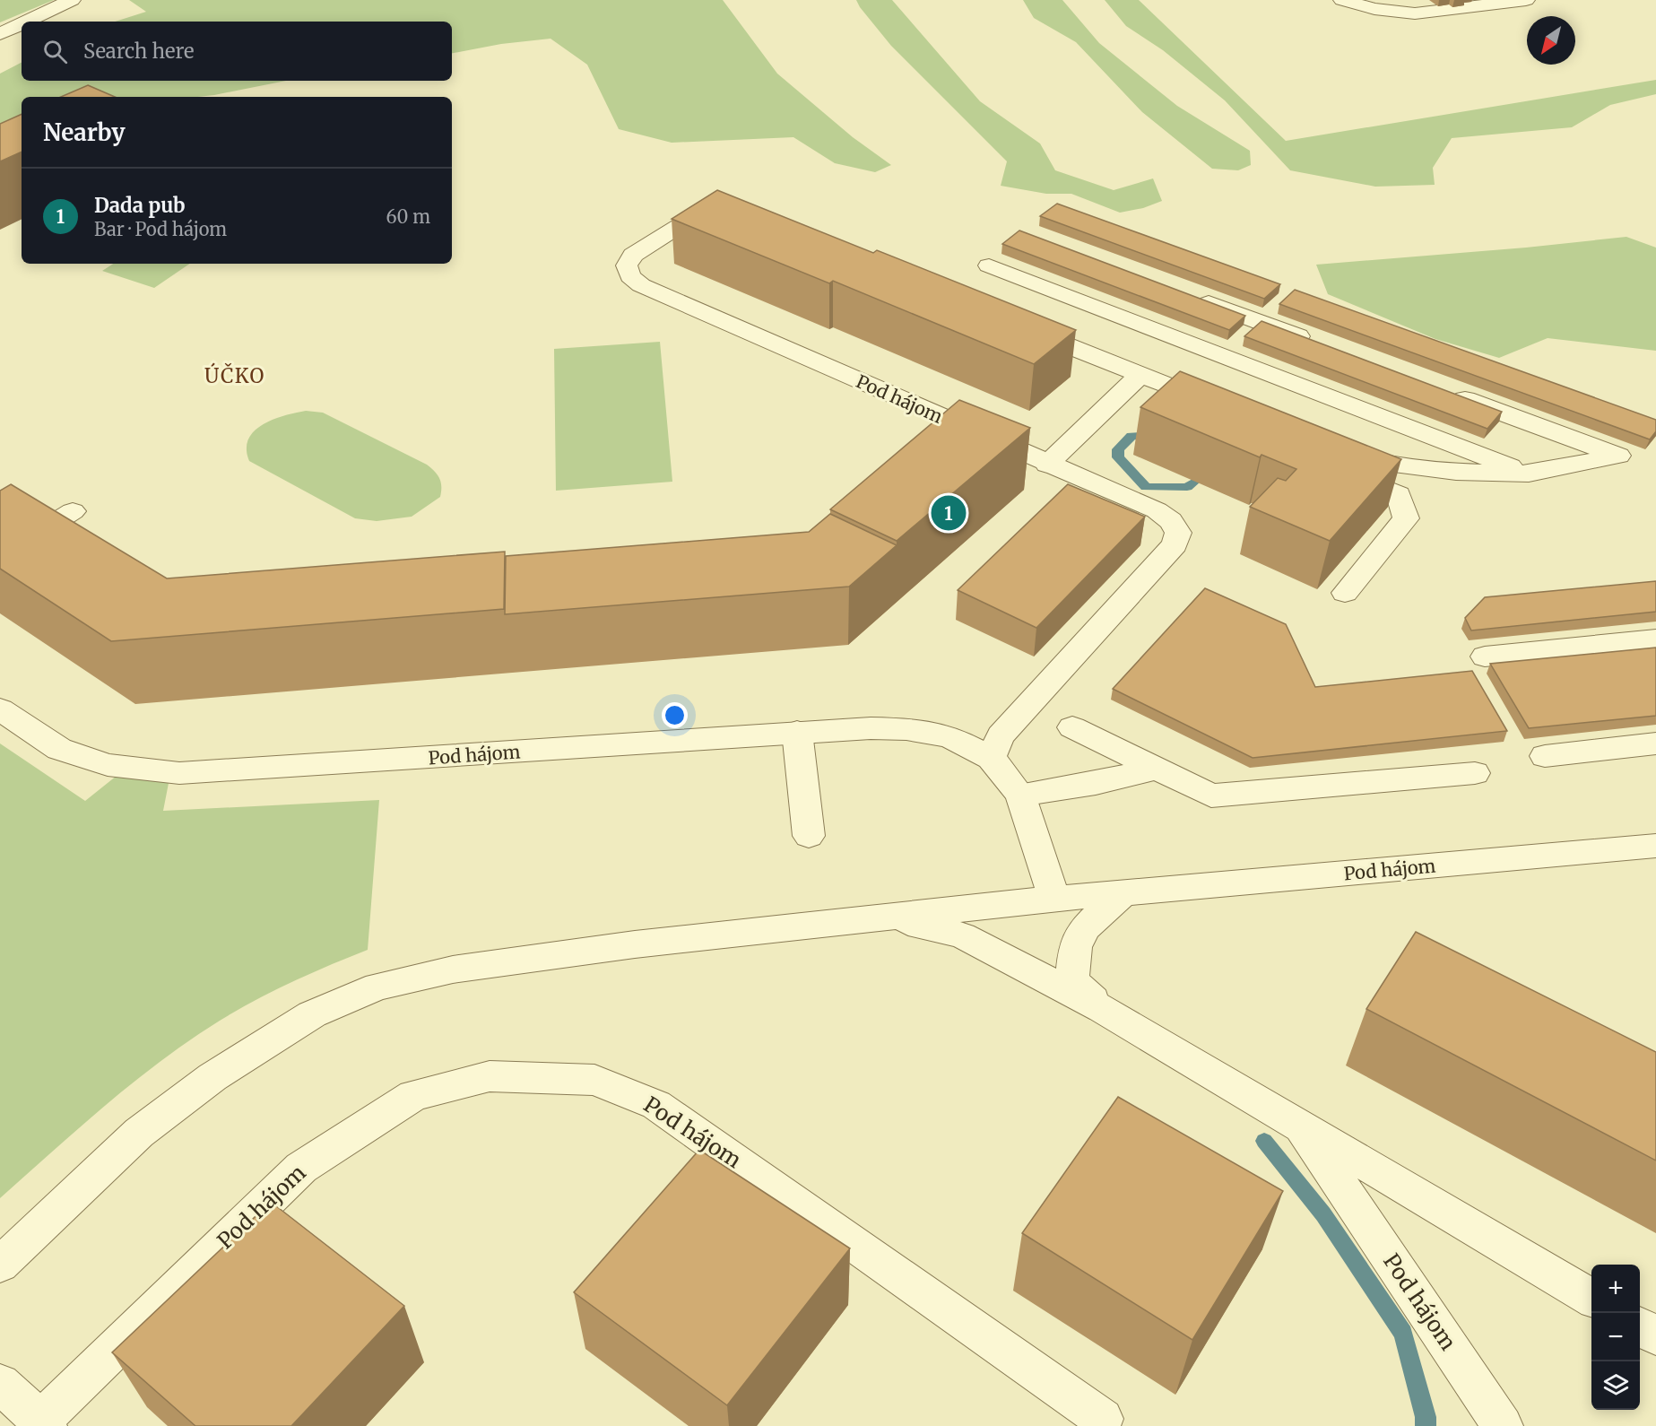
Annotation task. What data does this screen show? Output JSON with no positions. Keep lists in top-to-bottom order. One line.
{"streets":{"street":["Pod hájom"]},"districts":["ÚČKO"],"north":"bottom left","page":{"search":"Search here","heading":"Nearby","list":[{"mark":"1","name":"Dada pub","note":"Bar · Pod hájom","value":"60 m"}],"pins":"1","map_buttons":["+","−"]}}
